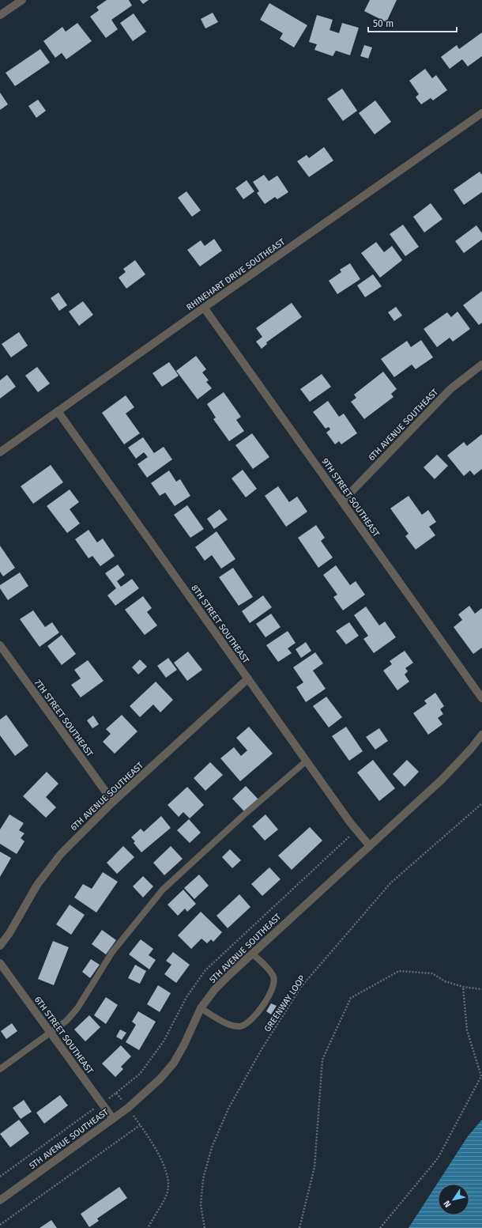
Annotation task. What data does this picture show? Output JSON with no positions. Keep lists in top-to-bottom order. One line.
{"streets":{"street":["RHINEHART DRIVE SOUTHEAST","6TH AVENUE SOUTHEAST","9TH STREET SOUTHEAST","8TH STREET SOUTHEAST","7TH STREET SOUTHEAST","5TH AVENUE SOUTHEAST","6TH STREET SOUTHEAST"],"path":["GREENWAY LOOP"]},"crossings":[["RHINEHART DRIVE SOUTHEAST","9TH STREET SOUTHEAST"],["RHINEHART DRIVE SOUTHEAST","8TH STREET SOUTHEAST"],["6TH AVENUE SOUTHEAST","9TH STREET SOUTHEAST"],["6TH AVENUE SOUTHEAST","8TH STREET SOUTHEAST"],["6TH AVENUE SOUTHEAST","7TH STREET SOUTHEAST"],["8TH STREET SOUTHEAST","5TH AVENUE SOUTHEAST"],["5TH AVENUE SOUTHEAST","6TH STREET SOUTHEAST"]],"scale_bar":"50 m","north":"bottom left"}
